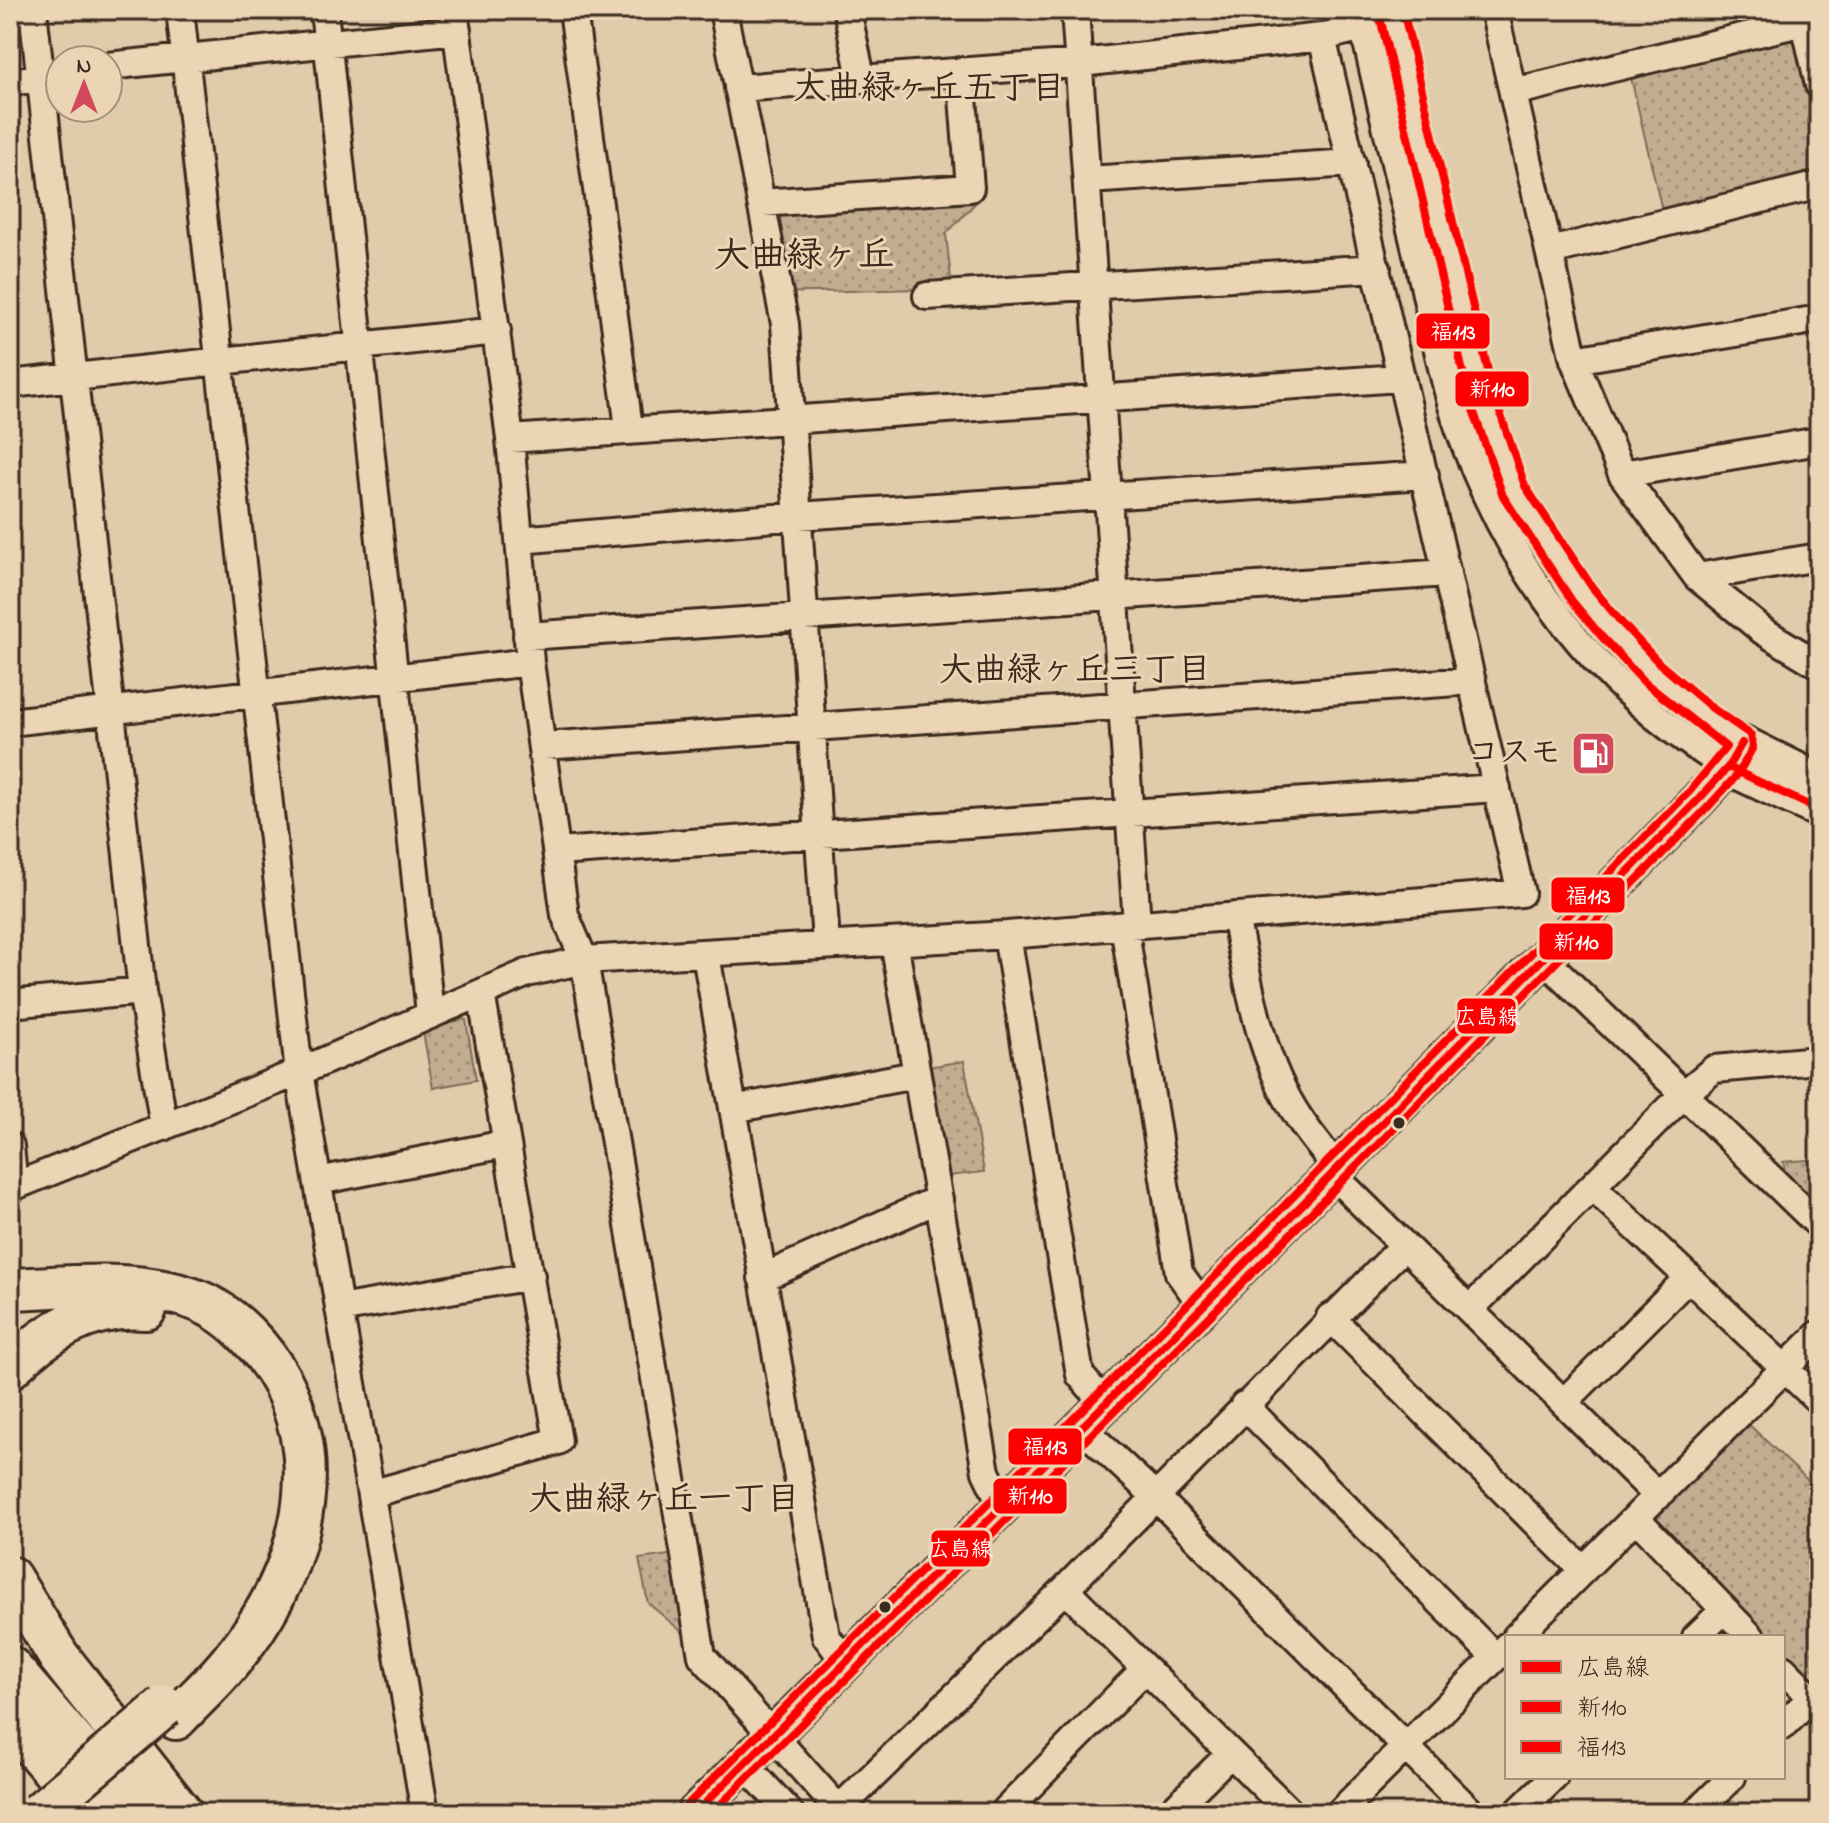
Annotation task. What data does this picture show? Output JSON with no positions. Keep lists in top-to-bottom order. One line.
{"districts":["大曲緑ヶ丘五丁目","大曲緑ヶ丘","大曲緑ヶ丘三丁目","大曲緑ヶ丘一丁目"],"places":{"fuel station":["コスモ"]},"lines":["transit line 新110","transit line 福113","transit line 広島線"],"legend":["広島線","新110","福113"],"north":"top"}
